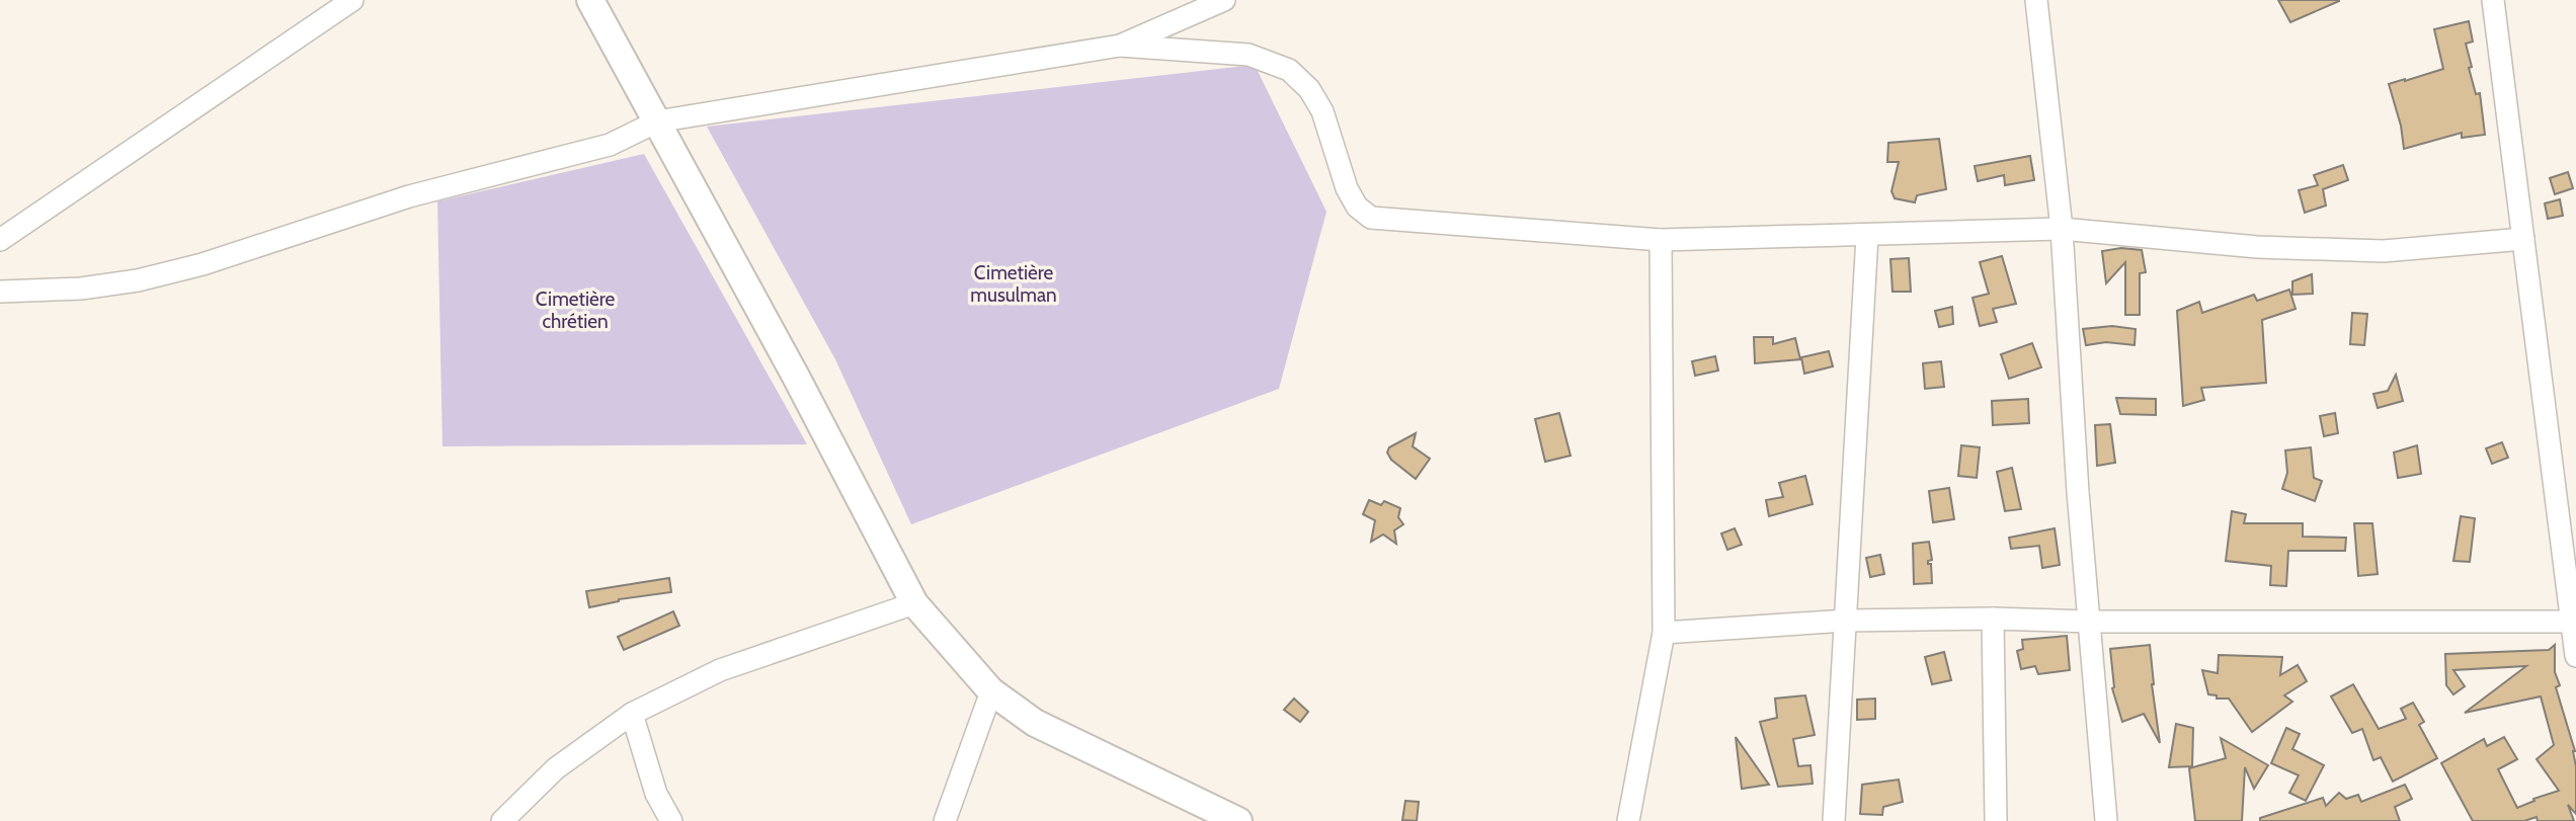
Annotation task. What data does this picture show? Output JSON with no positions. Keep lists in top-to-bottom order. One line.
{"parks":["Cimetière musulman","Cimetière chrétien"]}
